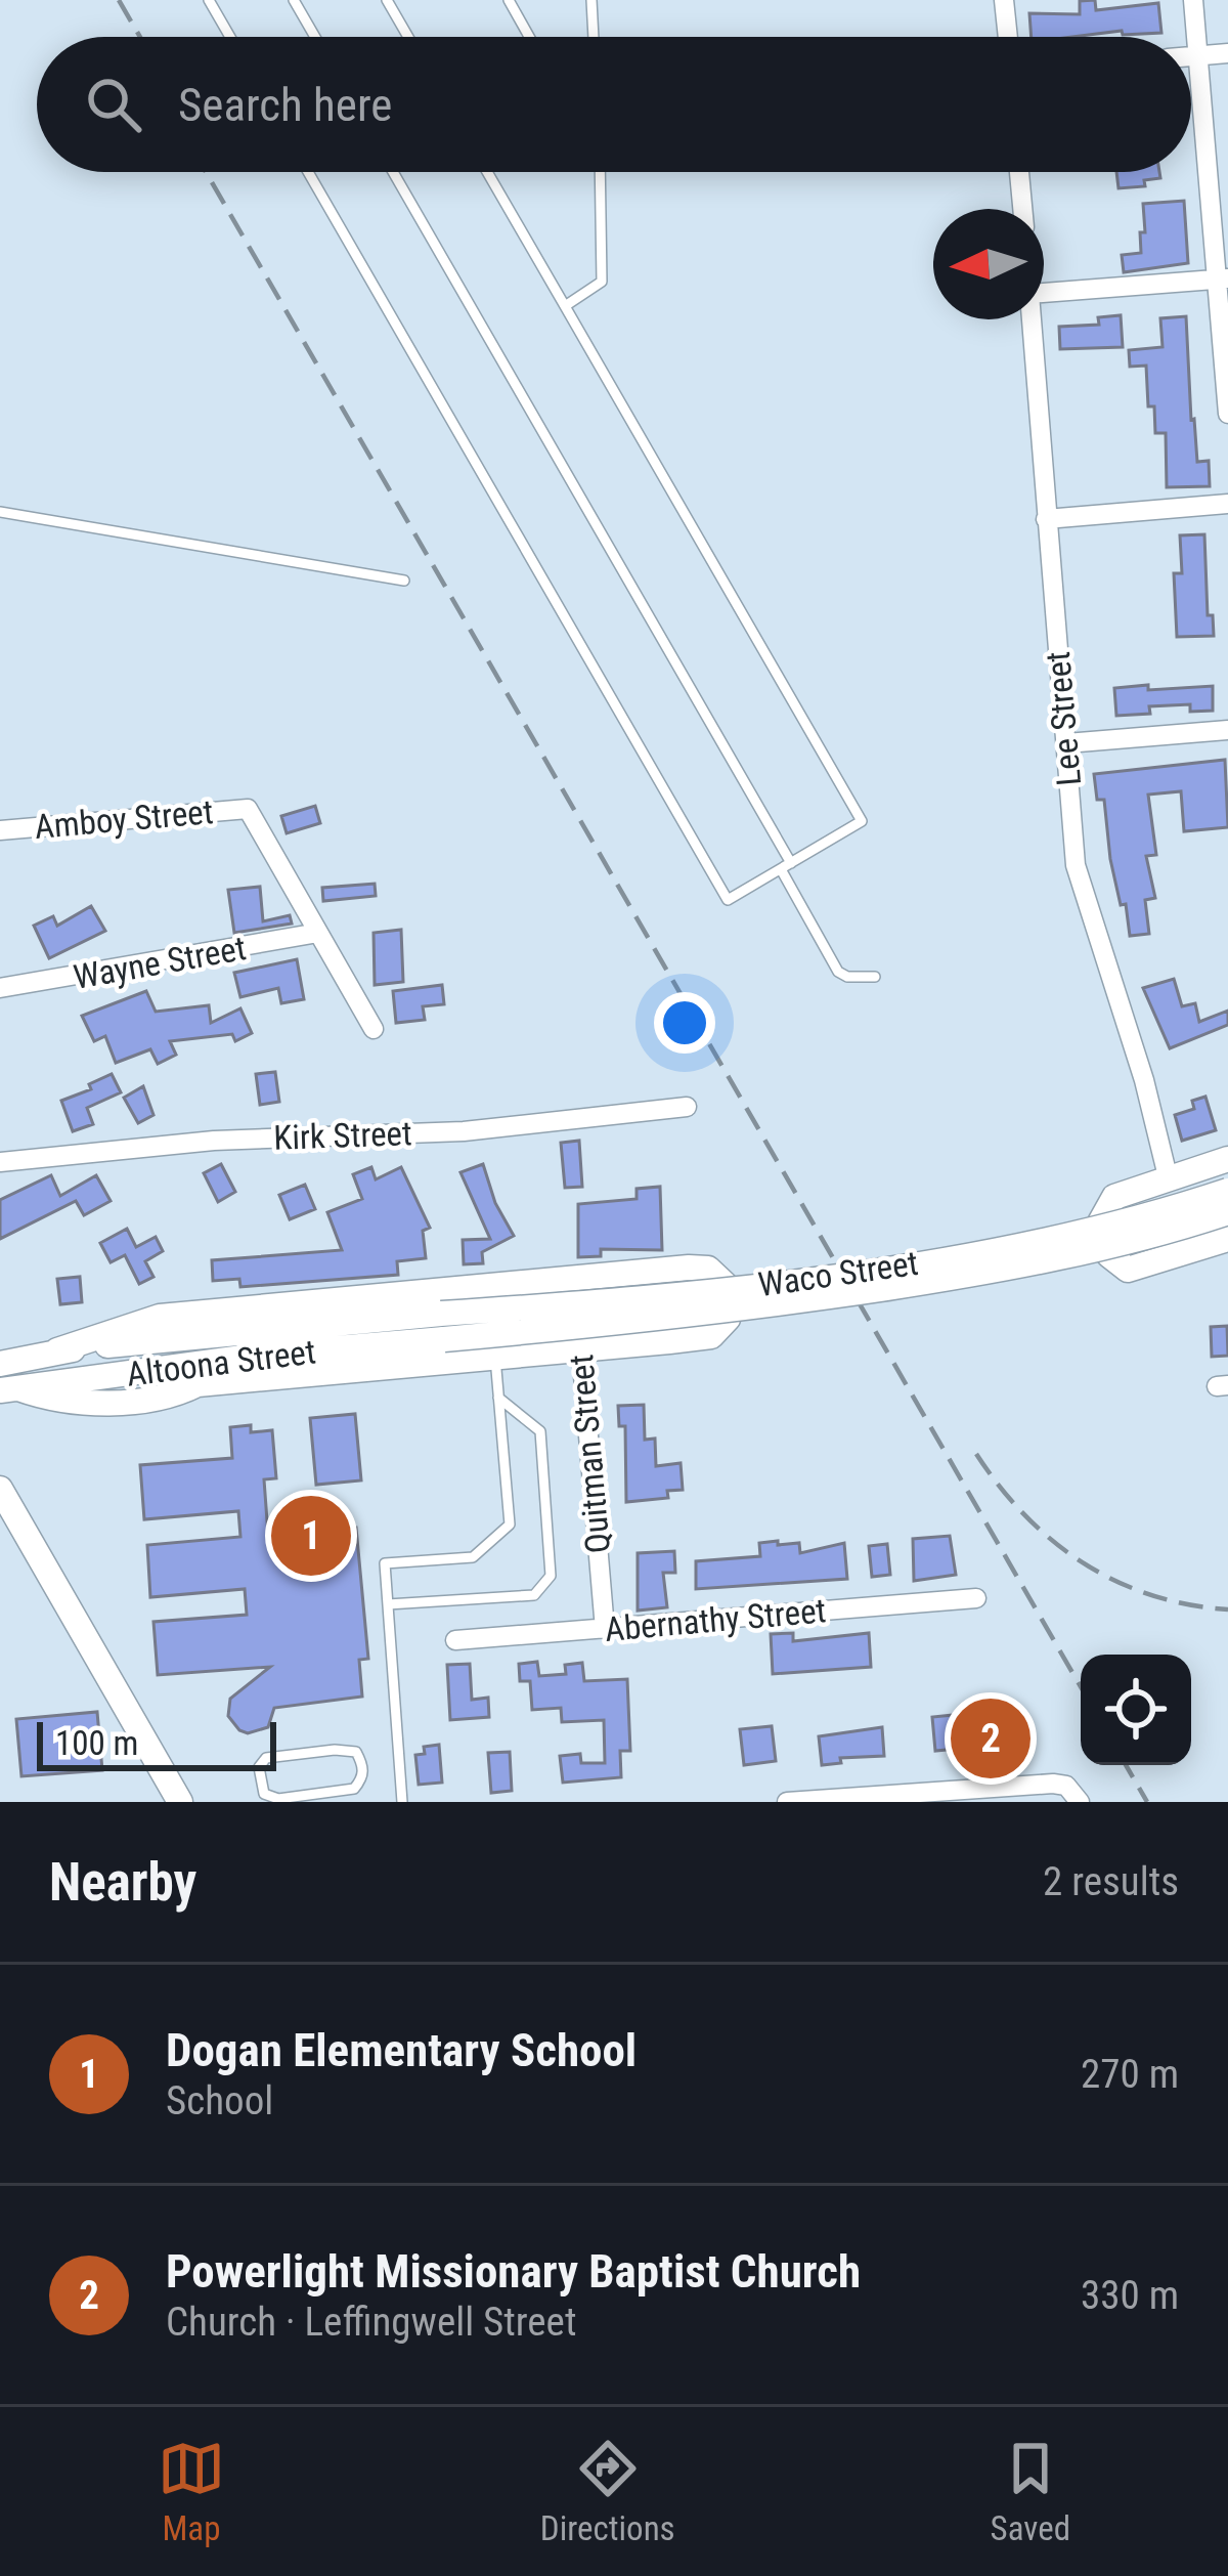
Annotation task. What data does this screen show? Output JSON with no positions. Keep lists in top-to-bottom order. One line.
{"streets":{"main road":["Waco Street","Altoona Street"],"street":["Lee Street","Amboy Street","Wayne Street","Kirk Street","Quitman Street","Abernathy Street"]},"crossings":[["Amboy Street","Wayne Street"],["Waco Street","Altoona Street"],["Quitman Street","Abernathy Street"]],"scale_bar":"100 m","north":"left","page":{"search":"Search here","pins":["1","2"],"scale":"100 m","heading":["Nearby","2 results"],"list":[{"mark":"1","name":"Dogan Elementary School","note":"School","value":"270 m"},{"mark":"2","name":"Powerlight Missionary Baptist Church","note":"Church · Leffingwell Street","value":"330 m"}],"nav":["Map","Directions","Saved"]}}
